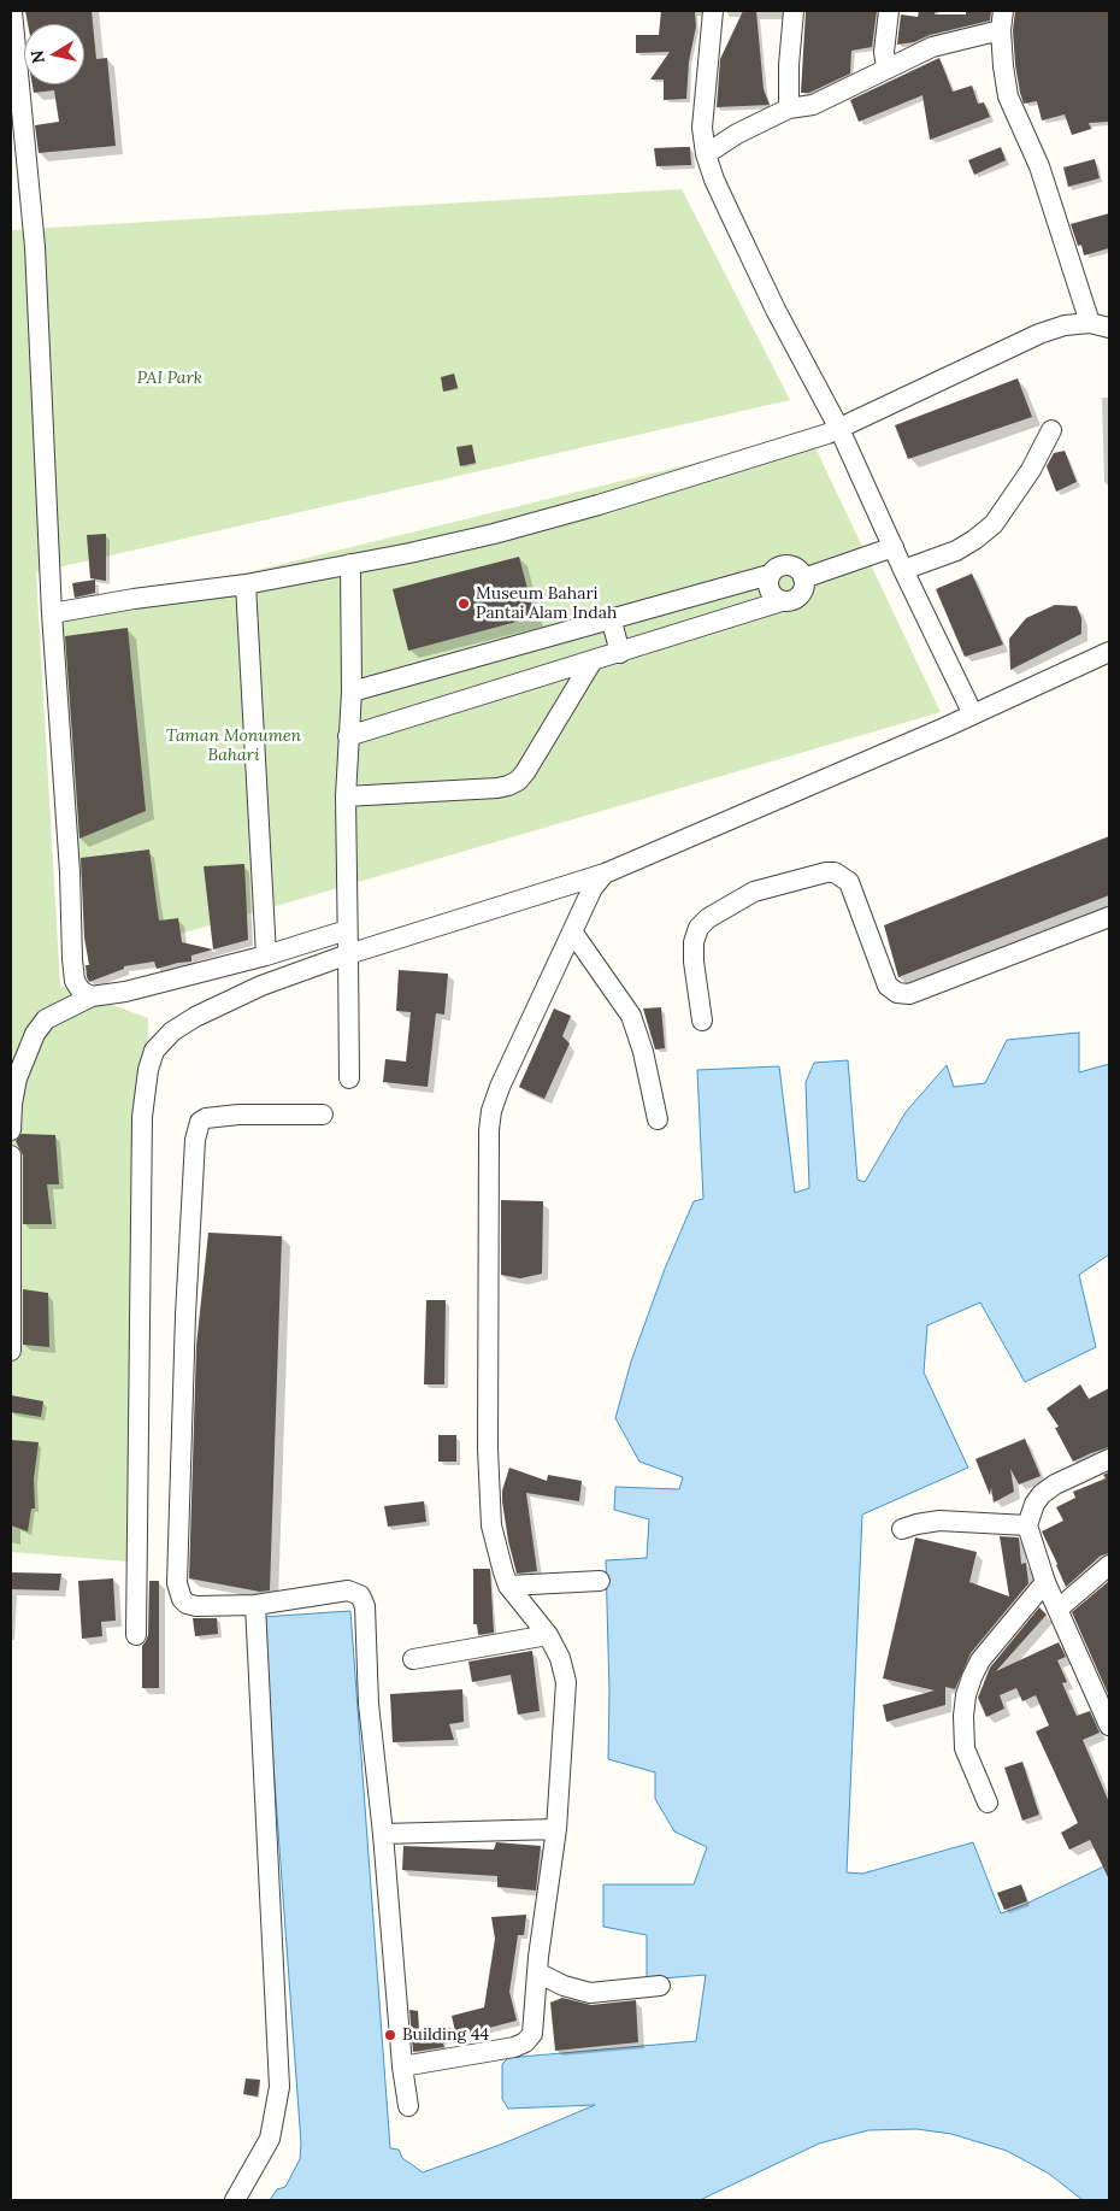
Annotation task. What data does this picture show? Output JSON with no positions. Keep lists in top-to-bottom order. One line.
{"parks":["PAI Park","Taman Monumen Bahari"],"places":["Museum Bahari Pantai Alam Indah","Building 44"],"north":"left"}
